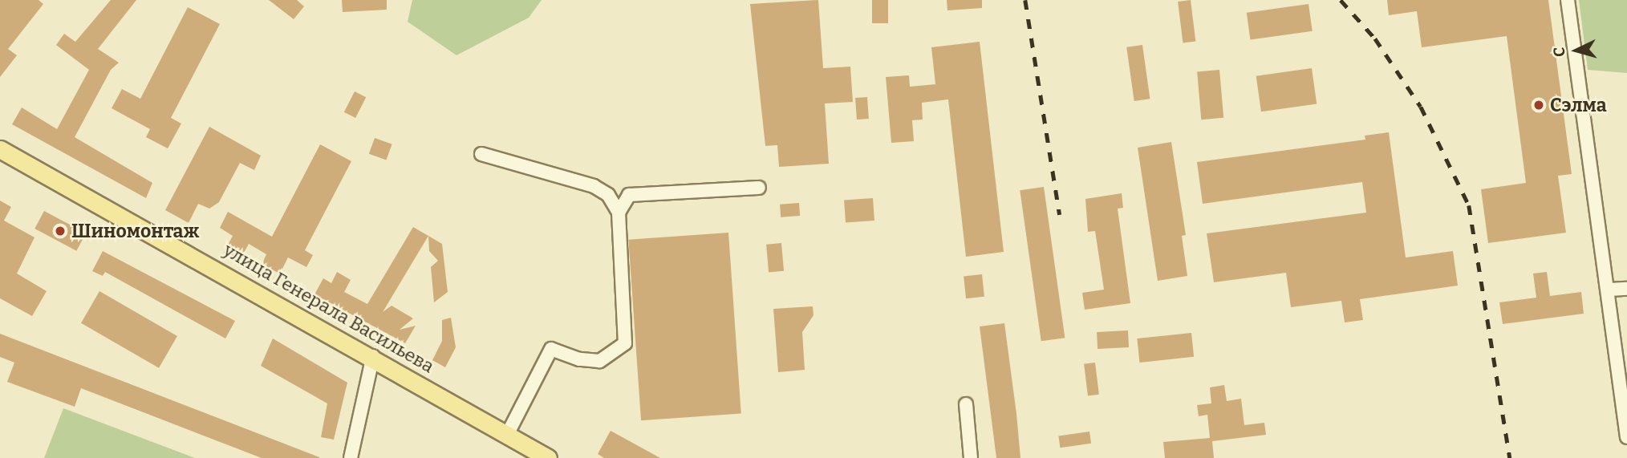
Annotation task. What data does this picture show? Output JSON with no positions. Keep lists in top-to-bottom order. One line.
{"streets":{"main road":["улица Генерала Васильева"]},"places":["Сэлма","Шиномонтаж"],"north":"left"}
